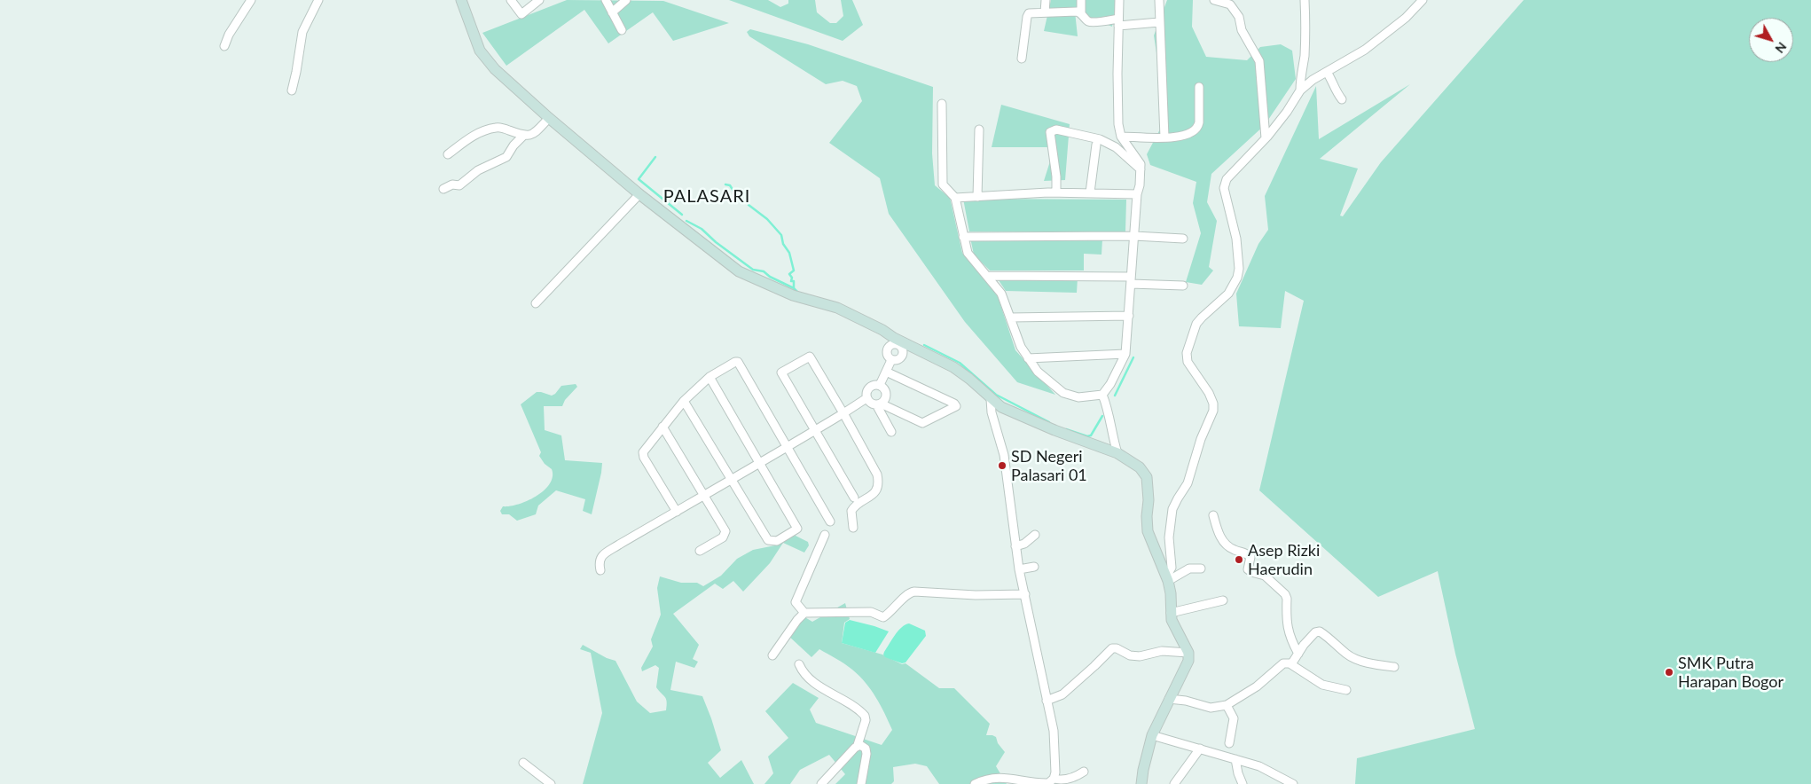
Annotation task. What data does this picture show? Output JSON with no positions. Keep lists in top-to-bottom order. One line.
{"districts":["PALASARI"],"places":["SD Negeri Palasari 01","Asep Rizki Haerudin","SMK Putra Harapan Bogor"],"north":"bottom right"}
